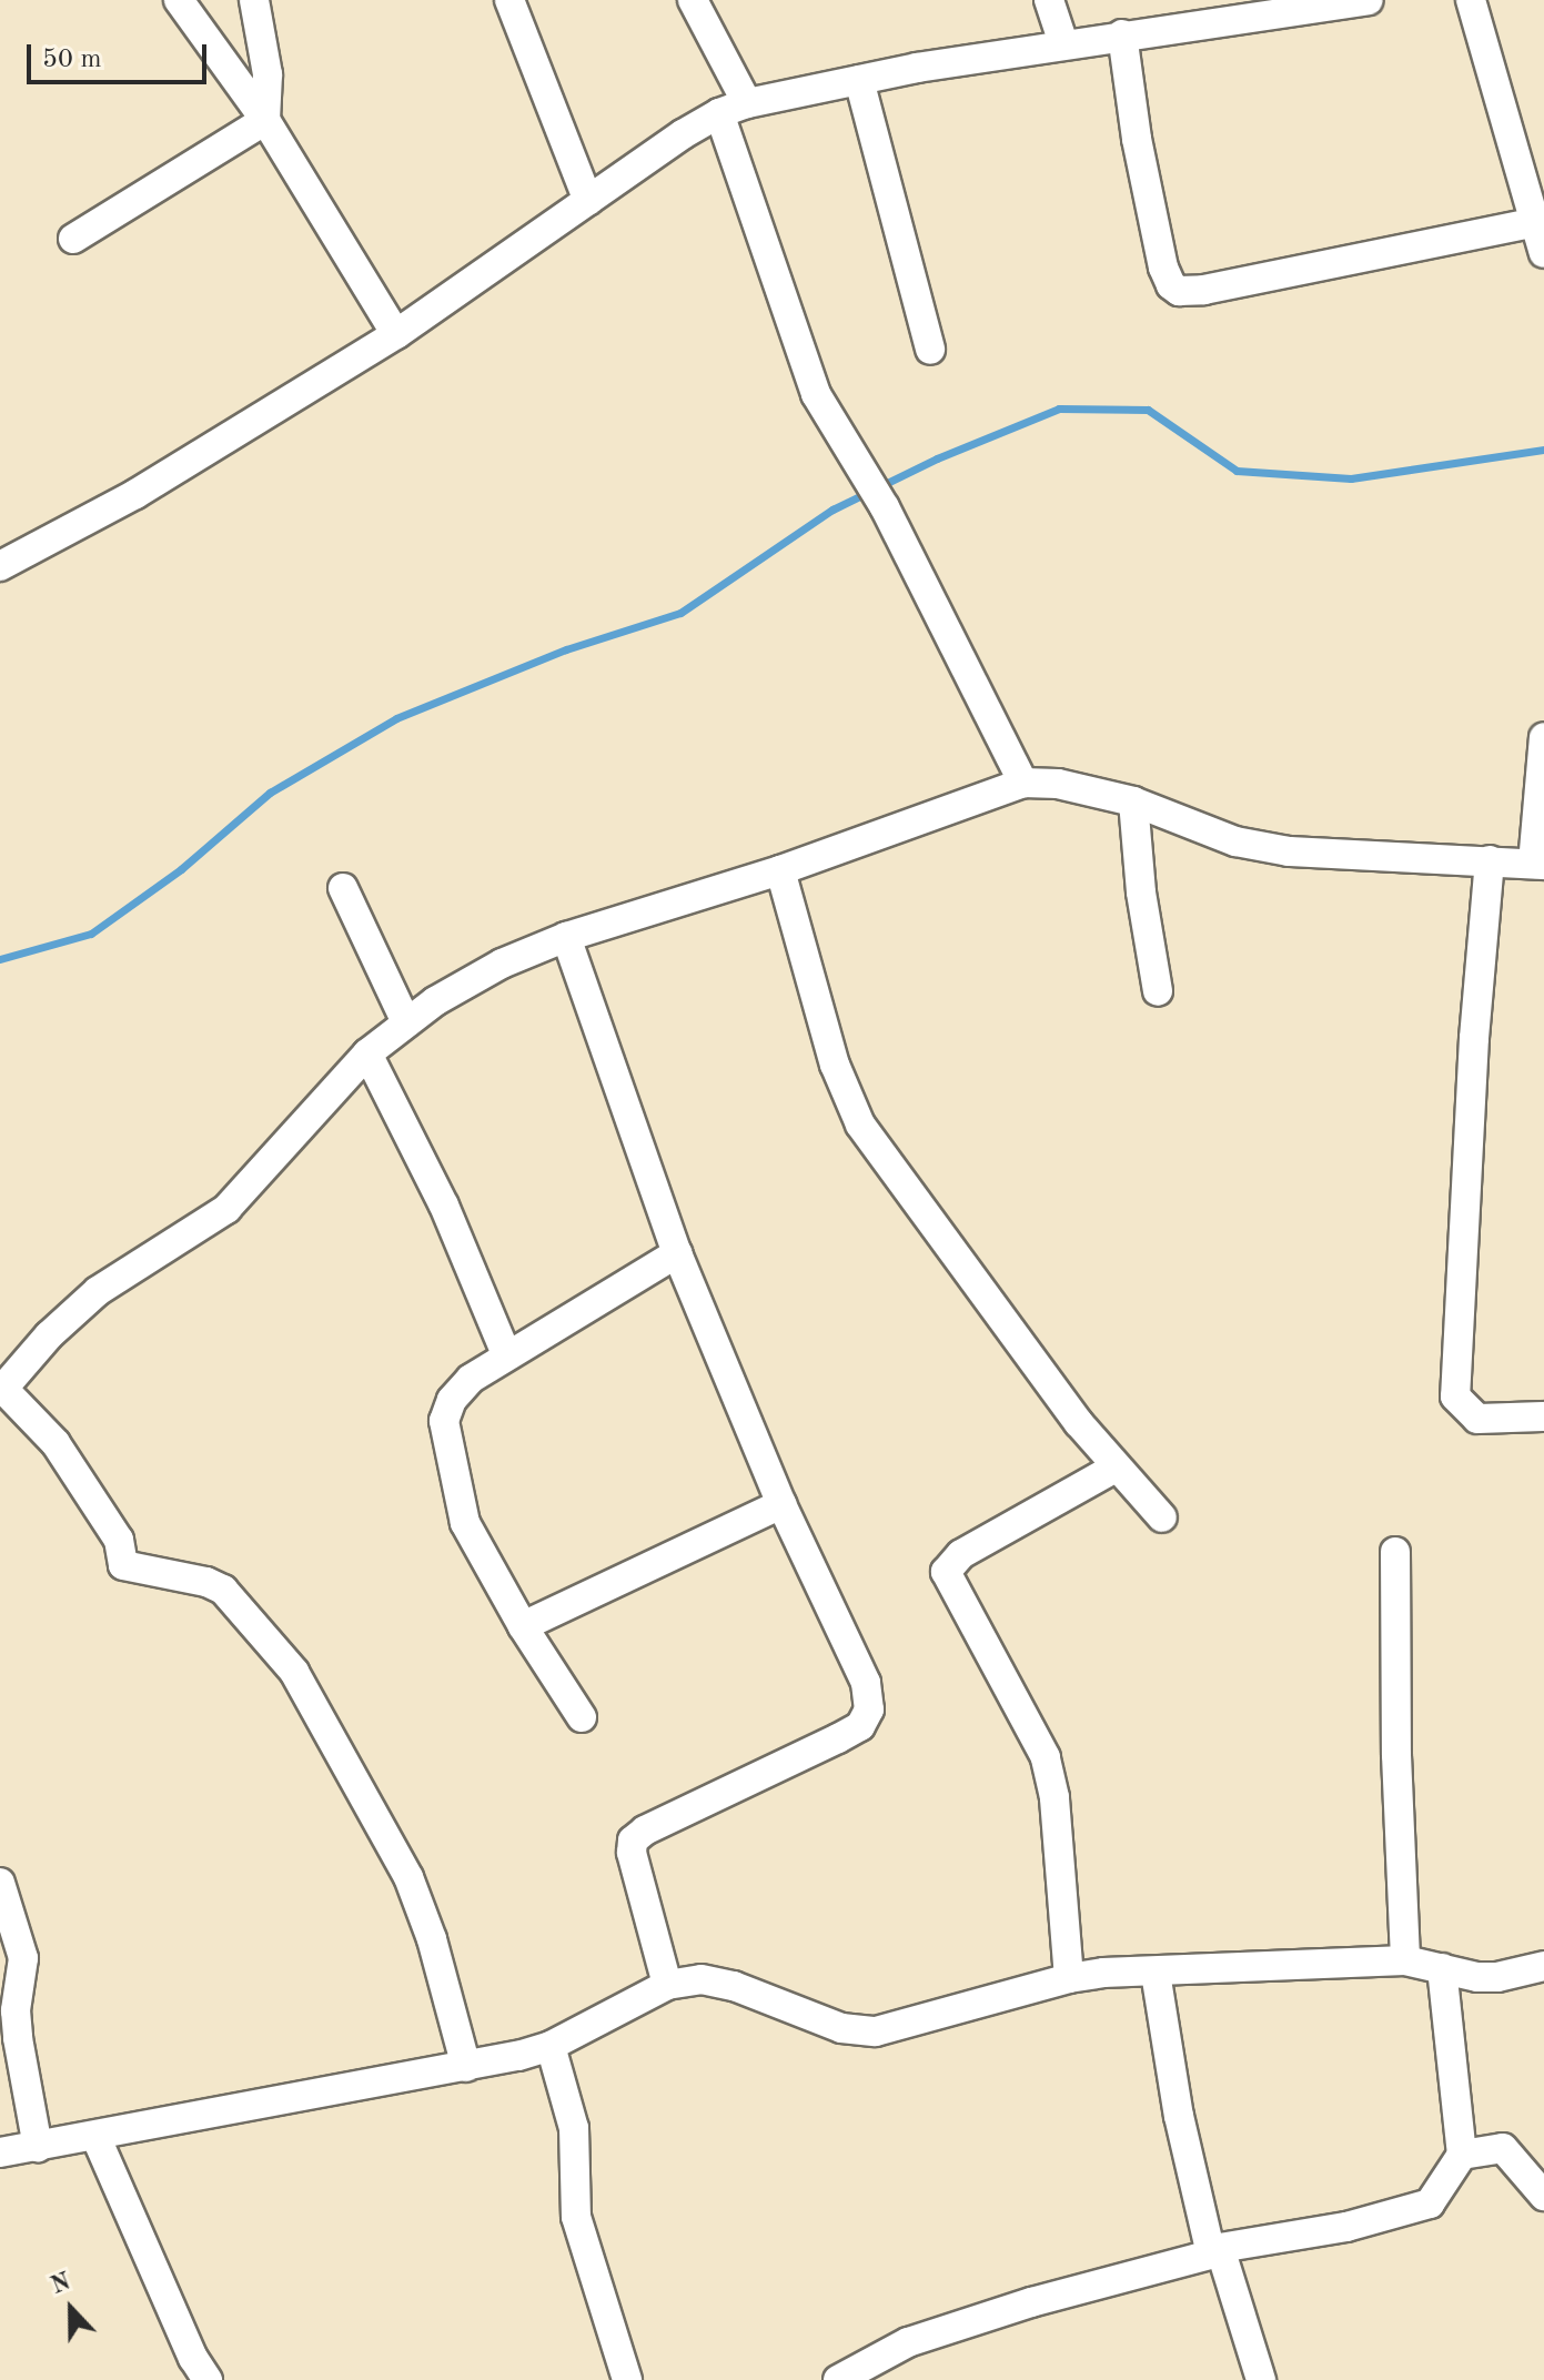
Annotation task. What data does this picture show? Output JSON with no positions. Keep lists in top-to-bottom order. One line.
{"scale_bar":"50 m","north":"top"}
